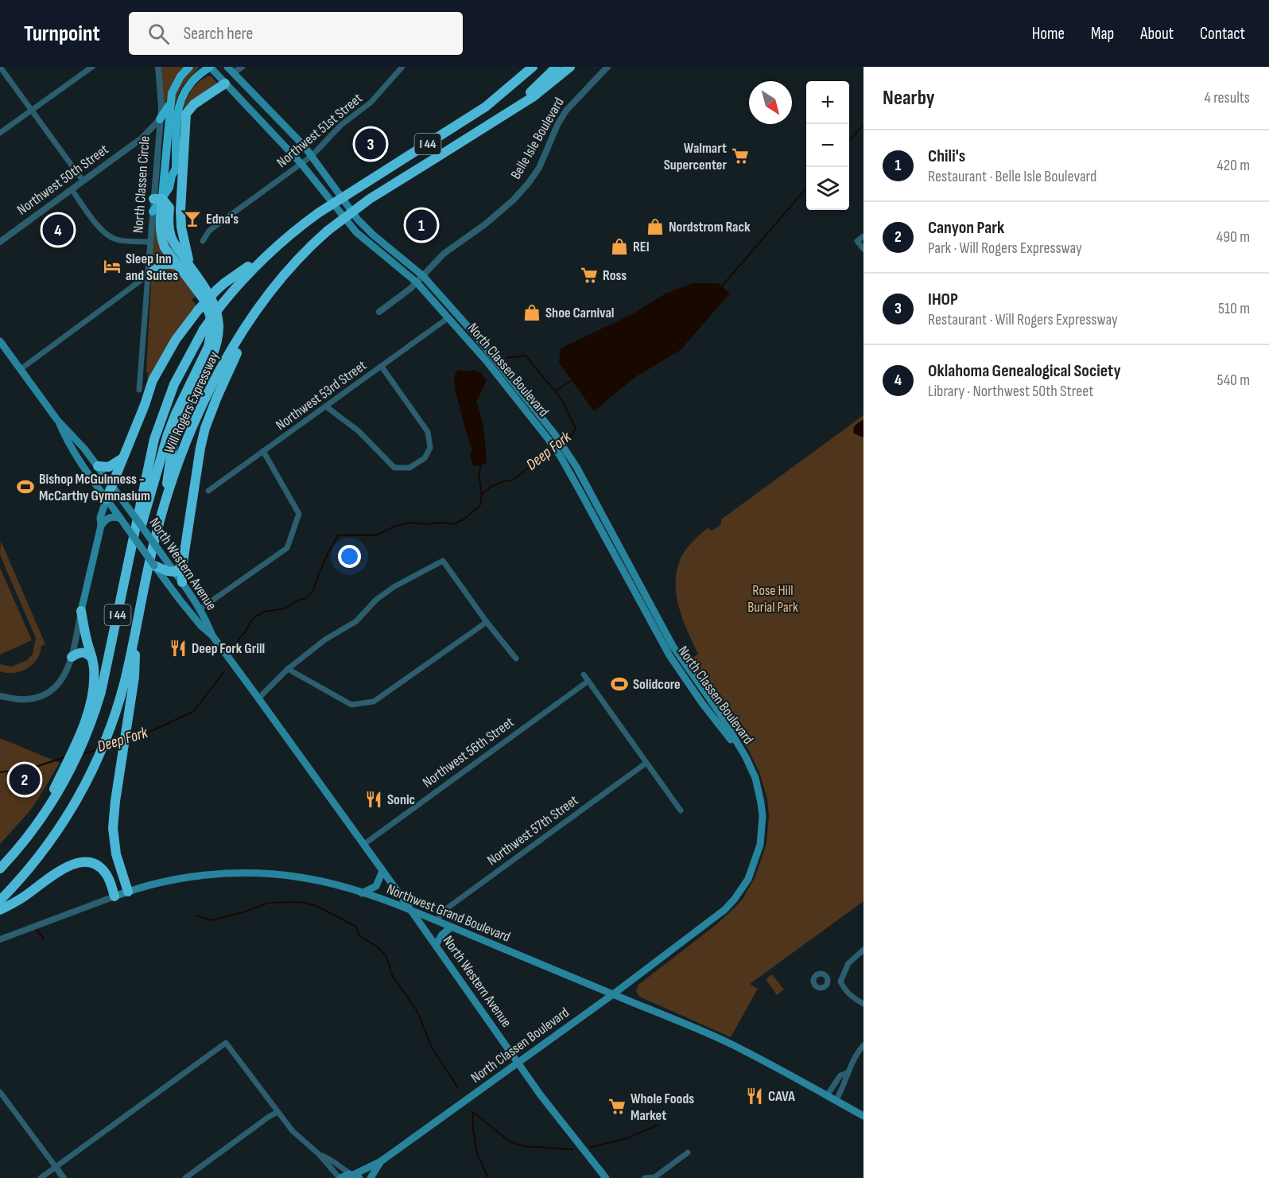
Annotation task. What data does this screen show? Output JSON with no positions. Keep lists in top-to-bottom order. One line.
{"streets":{"highway":["I 44","Will Rogers Expressway"],"main road":["North Classen Boulevard","North Western Avenue","Northwest Grand Boulevard"],"street":["Northwest 51st Street","Belle Isle Boulevard","Northwest 50th Street","North Classen Circle","Northwest 53rd Street","Northwest 56th Street","Northwest 57th Street"]},"crossings":[["Northwest 51st Street","North Classen Boulevard"],["Belle Isle Boulevard","North Classen Boulevard"],["Northwest 50th Street","North Classen Circle"],["North Classen Boulevard","Northwest 53rd Street"],["North Classen Boulevard","North Western Avenue"],["North Classen Boulevard","Northwest Grand Boulevard"],["North Western Avenue","Northwest 56th Street"],["North Western Avenue","Northwest Grand Boulevard"],["Northwest 57th Street","Northwest Grand Boulevard"]],"water":["Deep Fork"],"parks":["Rose Hill Burial Park"],"places":{"supermarket":["Walmart Supercenter","Ross","Whole Foods Market"],"bar":["Edna's"],"shop":["Nordstrom Rack","REI","Shoe Carnival"],"hotel":["Sleep Inn and Suites"],"sports":["Bishop McGuinness - McCarthy Gymnasium","Solidcore"],"restaurant":["Deep Fork Grill","Sonic","CAVA"]},"north":"bottom right","page":{"header":"Turnpoint","search":"Search here","nav":["Home","Map","About","Contact"],"heading":["Nearby","4 results"],"map_buttons":["+","−"],"pins":["3","1","4","2"],"list":[{"mark":"1","name":"Chili's","note":"Restaurant · Belle Isle Boulevard","value":"420 m"},{"mark":"2","name":"Canyon Park","note":"Park · Will Rogers Expressway","value":"490 m"},{"mark":"3","name":"IHOP","note":"Restaurant · Will Rogers Expressway","value":"510 m"},{"mark":"4","name":"Oklahoma Genealogical Society","note":"Library · Northwest 50th Street","value":"540 m"}]}}
